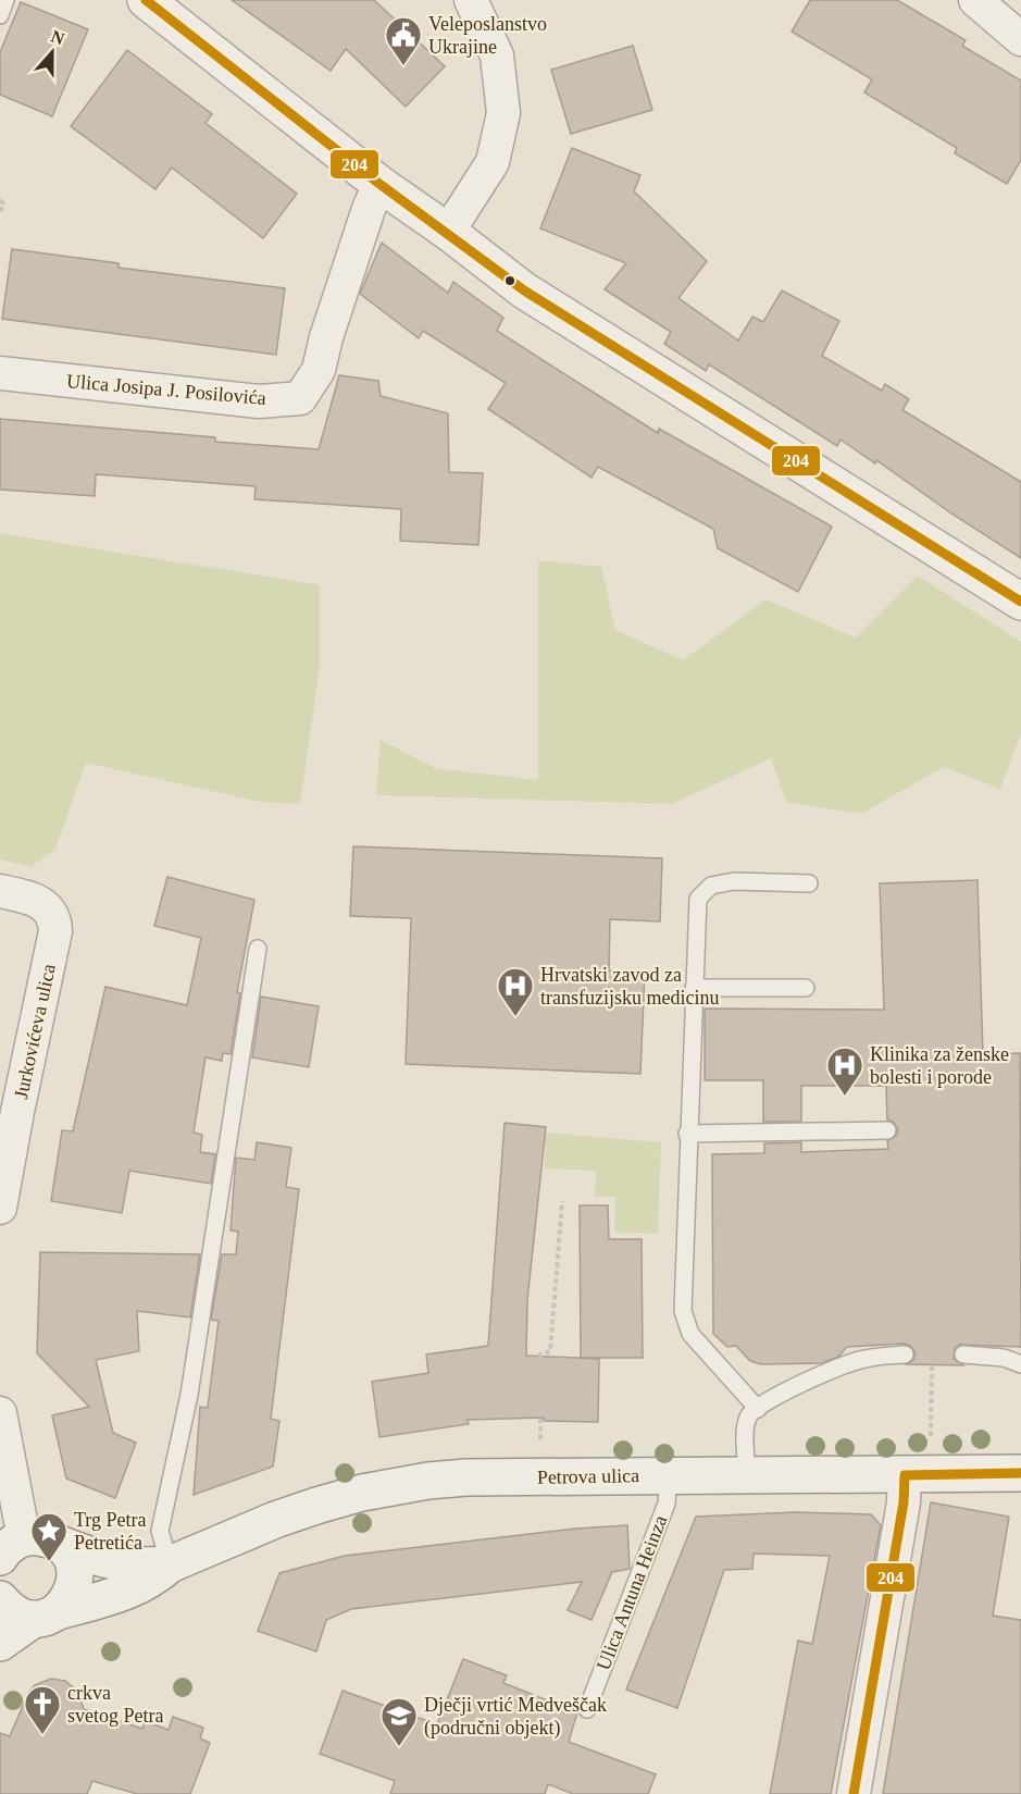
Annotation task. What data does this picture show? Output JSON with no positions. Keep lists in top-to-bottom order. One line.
{"streets":{"main road":["Petrova ulica"],"street":["Ulica Josipa J. Posilovića","Jurkovićeva ulica"],"lane":["Ulica Antuna Heinza"]},"crossings":[["Petrova ulica","Ulica Antuna Heinza"]],"places":{"public building":["Veleposlanstvo Ukrajine"],"hospital":["Hrvatski zavod za transfuzijsku medicinu","Klinika za ženske bolesti i porode"],"place":["Trg Petra Petretića"],"church":["crkva svetog Petra"],"school or university":["Dječji vrtić Medveščak (područni objekt)"]},"lines":["transit line 204"],"north":"top"}
